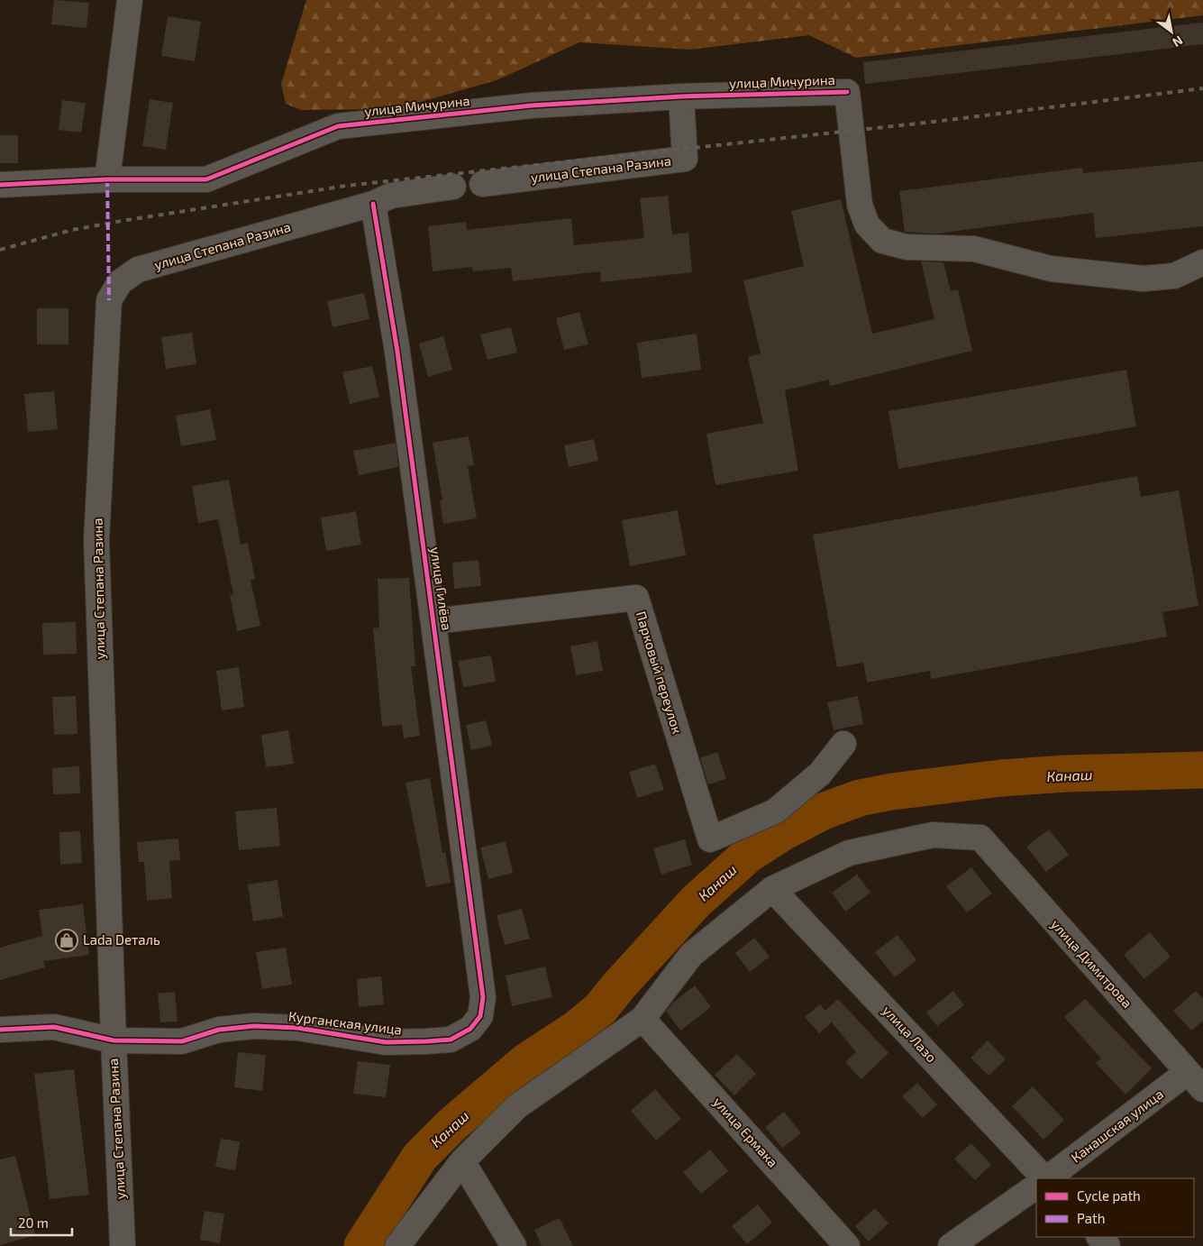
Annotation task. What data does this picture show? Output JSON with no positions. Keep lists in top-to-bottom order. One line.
{"streets":{"street":["улица Мичурина","улица Степана Разина","улица Гилёва","Парковый переулок","улица Димитрова","Курганская улица","улица Лазо","Канашская улица","улица Ермака"]},"crossings":[["улица Мичурина","улица Степана Разина"],["улица Степана Разина","улица Гилёва"],["улица Степана Разина","Курганская улица"],["улица Гилёва","Парковый переулок"],["улица Гилёва","Курганская улица"],["улица Димитрова","улица Лазо"],["улица Димитрова","Канашская улица"]],"water":["Канаш"],"places":{"shop":["Lada Dеталь"]},"legend":["Cycle path","Path"],"scale_bar":"20 m","north":"bottom right"}
